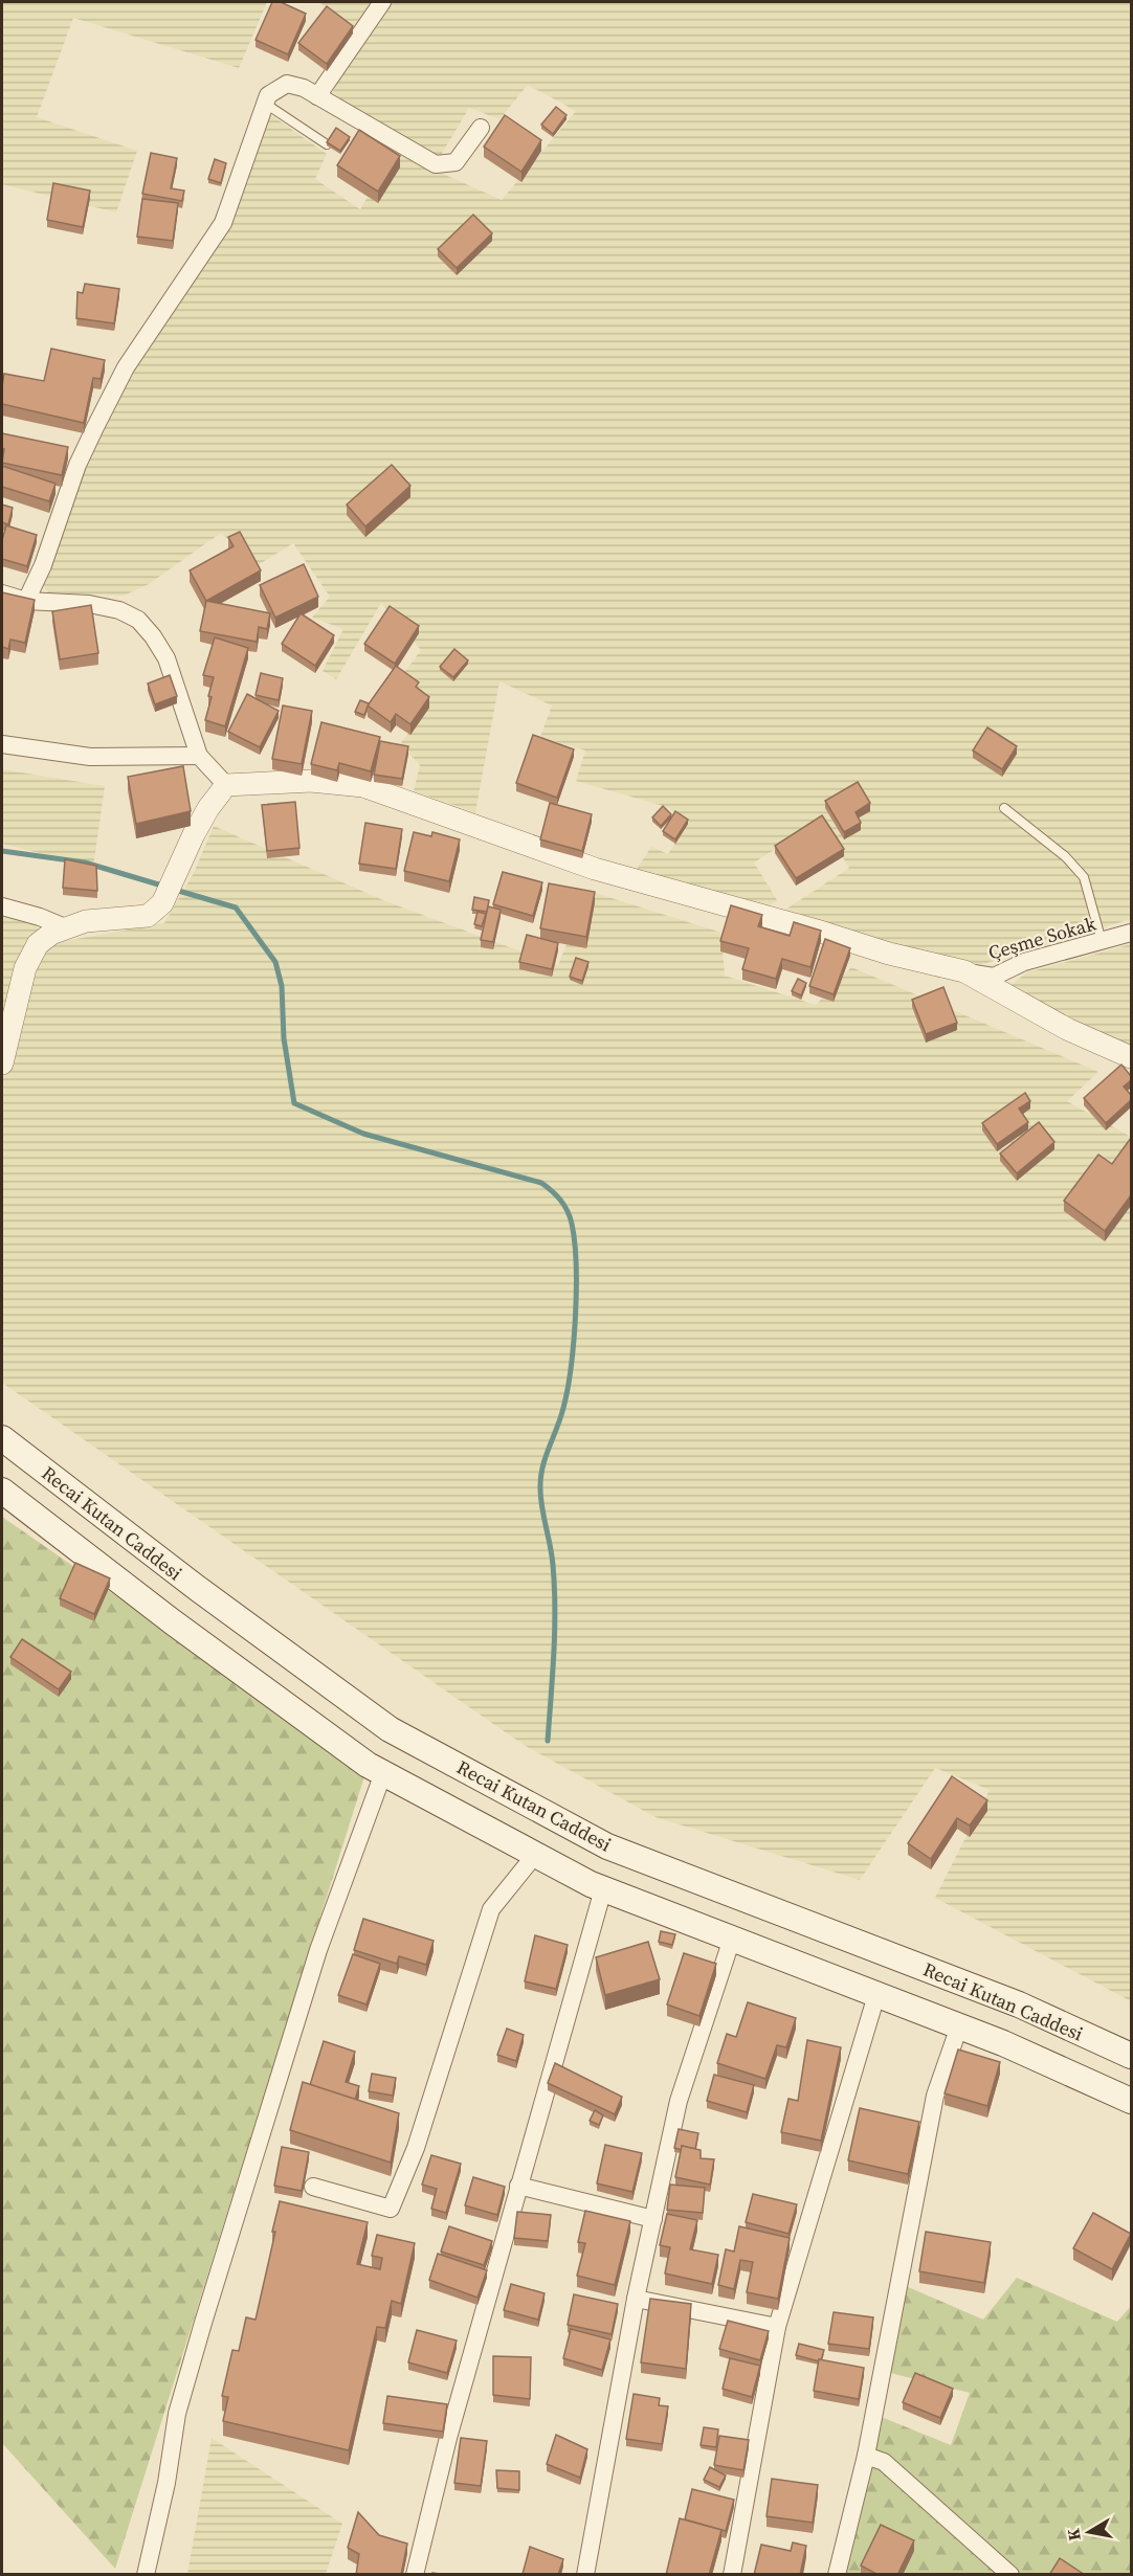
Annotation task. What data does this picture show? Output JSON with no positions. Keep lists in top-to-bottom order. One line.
{"streets":{"main road":["Recai Kutan Caddesi"],"street":["Çeşme Sokak"]},"north":"left"}
